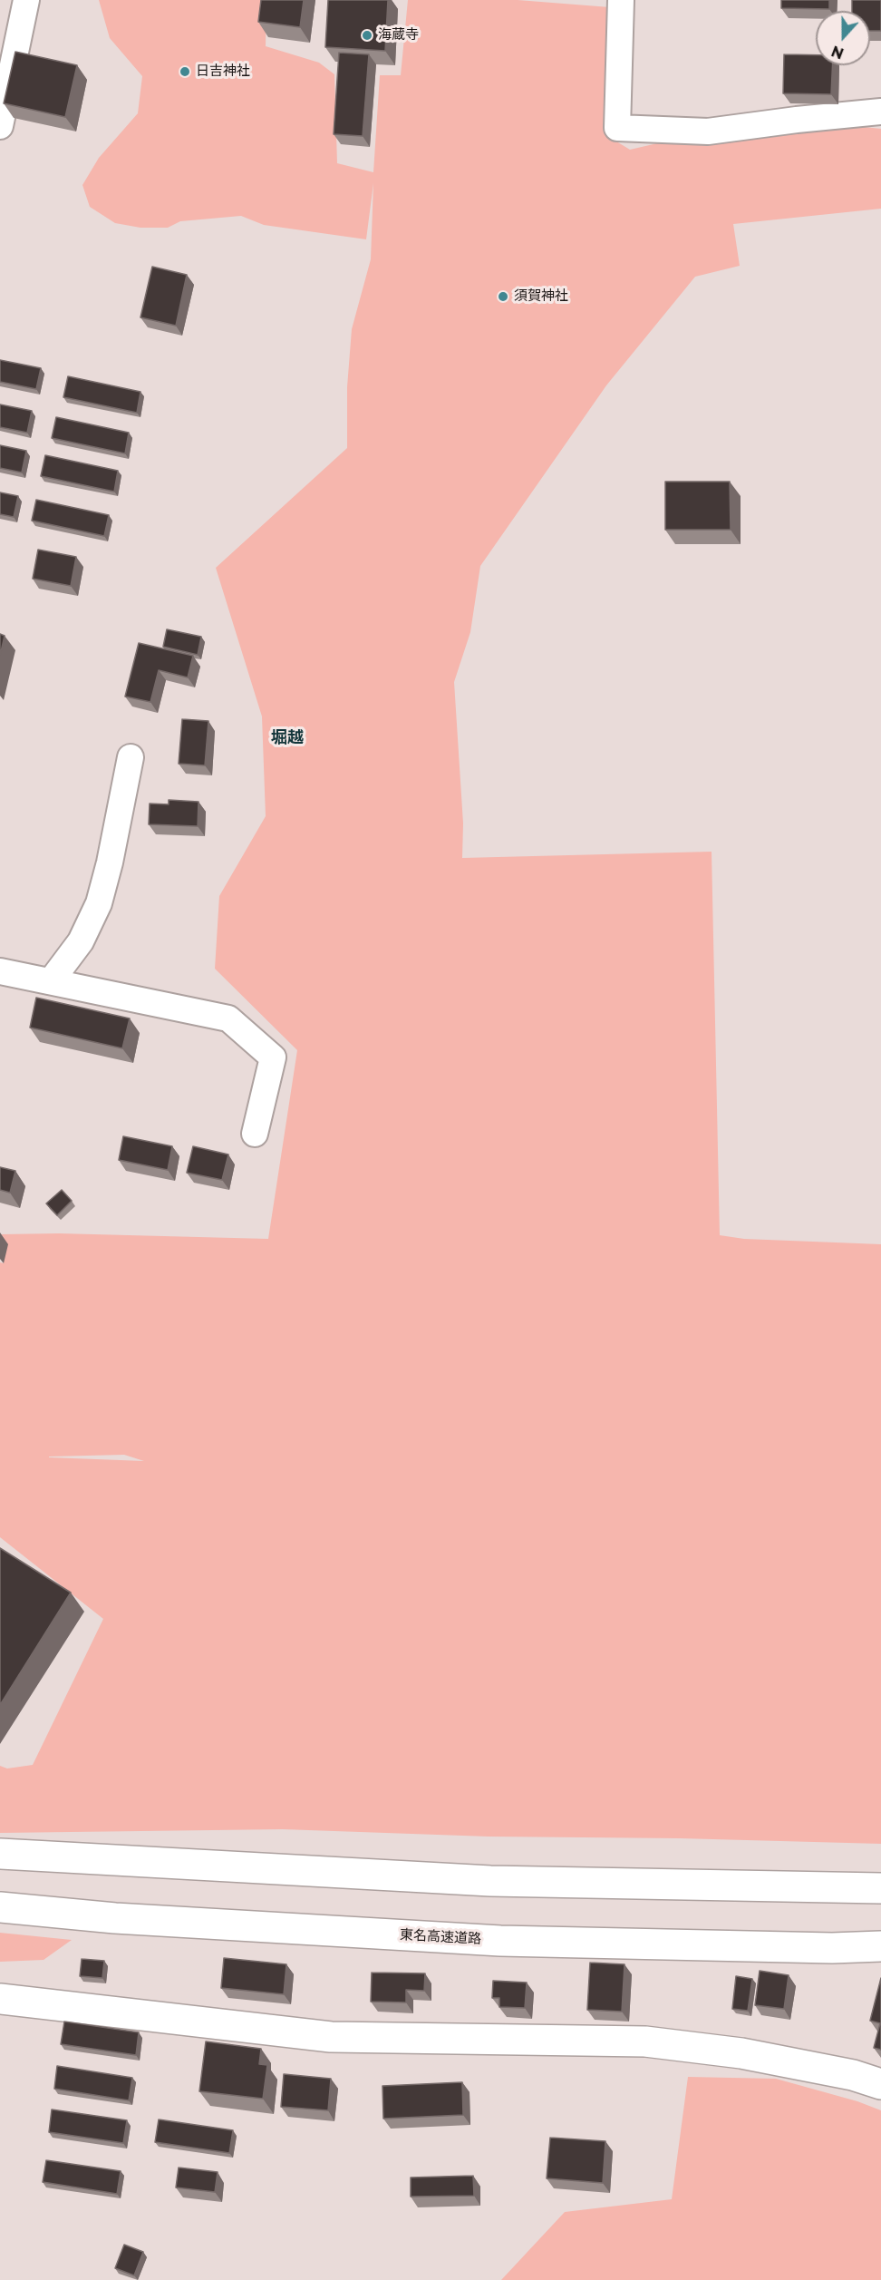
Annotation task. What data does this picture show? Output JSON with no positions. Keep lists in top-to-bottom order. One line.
{"streets":{"main road":["東名高速道路"]},"districts":["堀越"],"places":["海蔵寺","日吉神社","須賀神社"],"north":"bottom"}
